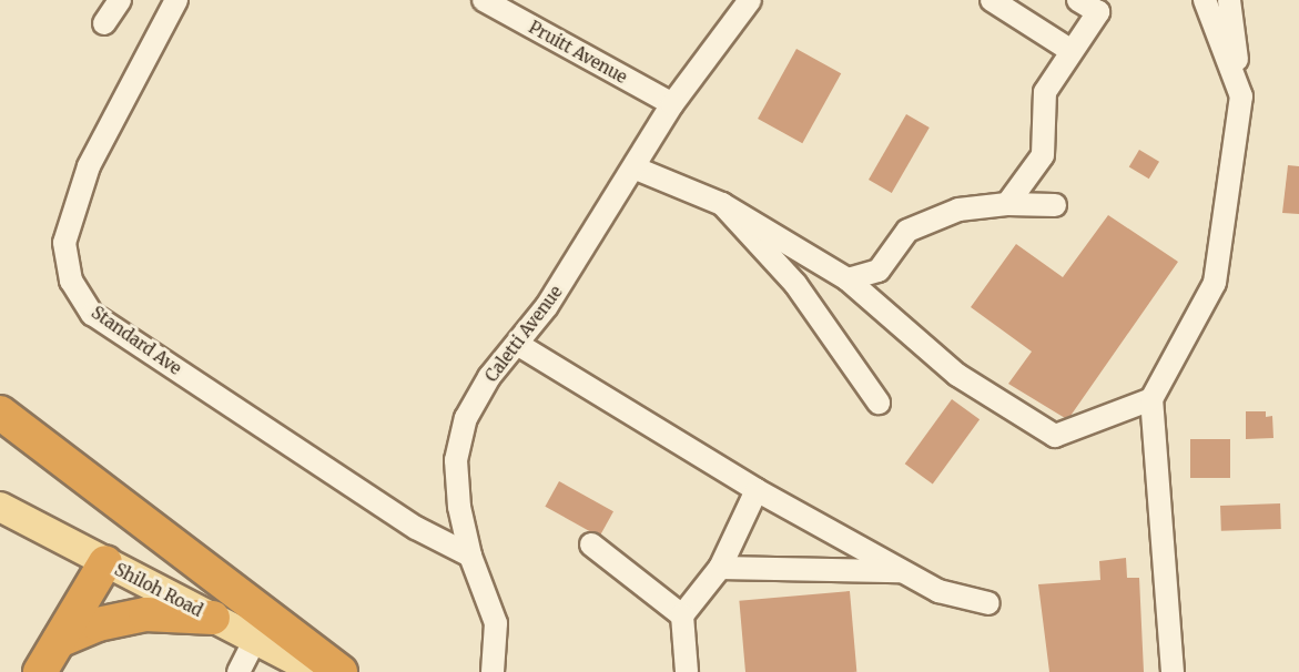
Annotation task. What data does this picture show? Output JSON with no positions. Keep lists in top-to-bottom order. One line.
{"streets":{"main road":["Shiloh Road"],"street":["Pruitt Avenue","Caletti Avenue","Standard Ave"]},"crossings":[["Pruitt Avenue","Caletti Avenue"],["Caletti Avenue","Standard Ave"]]}
